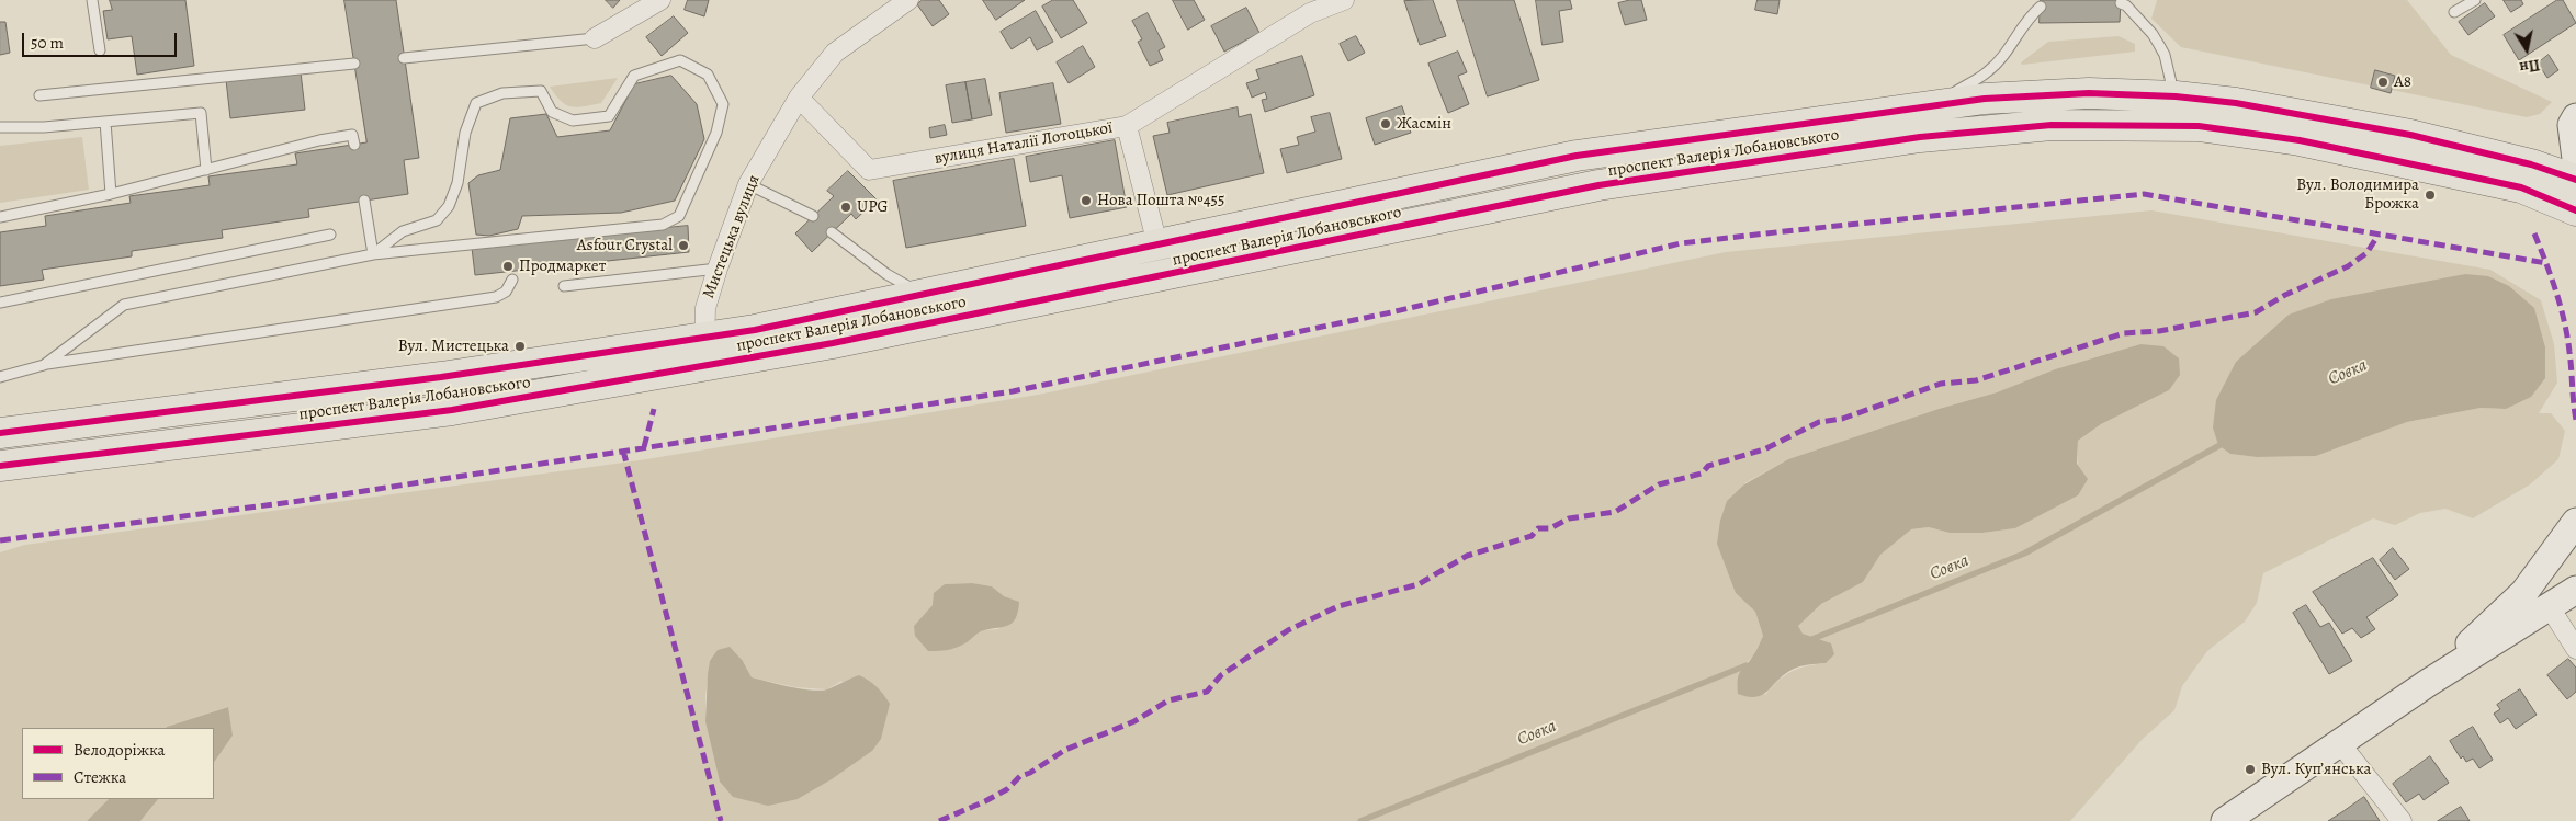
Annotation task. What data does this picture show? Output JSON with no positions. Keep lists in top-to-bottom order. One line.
{"streets":{"main road":["проспект Валерія Лобановського"],"street":["вулиця Наталії Лотоцької","Мистецька вулиця"]},"crossings":[["вулиця Наталії Лотоцької","Мистецька вулиця"],["проспект Валерія Лобановського","Мистецька вулиця"]],"water":["Совка"],"places":["А8","Жасмін","Вул. Володимира Брожка","Нова Пошта №455","UPG","Asfour Crystal","Продмаркет","Вул. Мистецька","Вул. Куп’янська"],"legend":["Велодоріжка","Стежка"],"scale_bar":"50 m","north":"bottom"}
